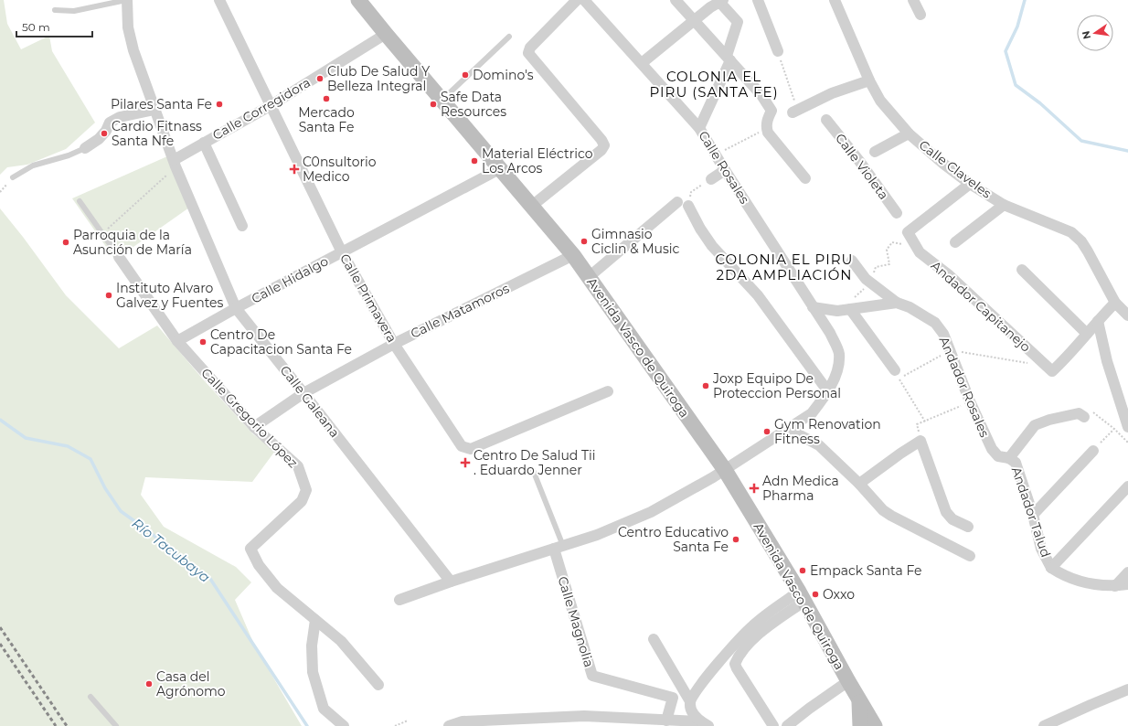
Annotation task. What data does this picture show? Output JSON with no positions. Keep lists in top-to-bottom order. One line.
{"streets":{"main road":["Avenida Vasco de Quiroga"],"street":["Calle Corregidora","Calle Violeta","Calle Rosales","Calle Claveles","Calle Hidalgo","Calle Primavera","Andador Capitanejo","Calle Matamoros","Andador Rosales","Calle Galeana","Calle Gregorio López","Andador Talud","Calle Magnolia"]},"crossings":[["Calle Corregidora","Calle Primavera"],["Calle Corregidora","Avenida Vasco de Quiroga"],["Calle Corregidora","Calle Galeana"],["Calle Rosales","Andador Rosales"],["Calle Claveles","Andador Capitanejo"],["Calle Hidalgo","Calle Primavera"],["Calle Hidalgo","Avenida Vasco de Quiroga"],["Calle Hidalgo","Calle Galeana"],["Calle Hidalgo","Calle Gregorio López"],["Calle Primavera","Calle Matamoros"],["Calle Matamoros","Avenida Vasco de Quiroga"],["Calle Matamoros","Calle Galeana"],["Calle Matamoros","Calle Gregorio López"],["Andador Rosales","Andador Talud"]],"districts":["COLONIA EL PIRU (SANTA FE)","COLONIA EL PIRU 2DA AMPLIACIÓN"],"water":["Río Tacubaya"],"places":{"other":["Domino's","Club De Salud Y Belleza Integral","Mercado Santa Fe","Pilares Santa Fe","Safe Data Resources","Cardio Fitnass Santa Nfe","Material Eléctrico Los Arcos","Gimnasio Ciclin & Music","Parroquia de la Asunción de María","Instituto Alvaro Galvez y Fuentes","Centro De Capacitacion Santa Fe","Joxp Equipo De Proteccion Personal","Gym Renovation Fitness","Centro Educativo Santa Fe","Empack Santa Fe","Oxxo","Casa del Agrónomo"],"health":["C0nsultorio Medico","Centro De Salud Tii . Eduardo Jenner","Adn Medica Pharma"]},"scale_bar":"50 m","north":"left"}
